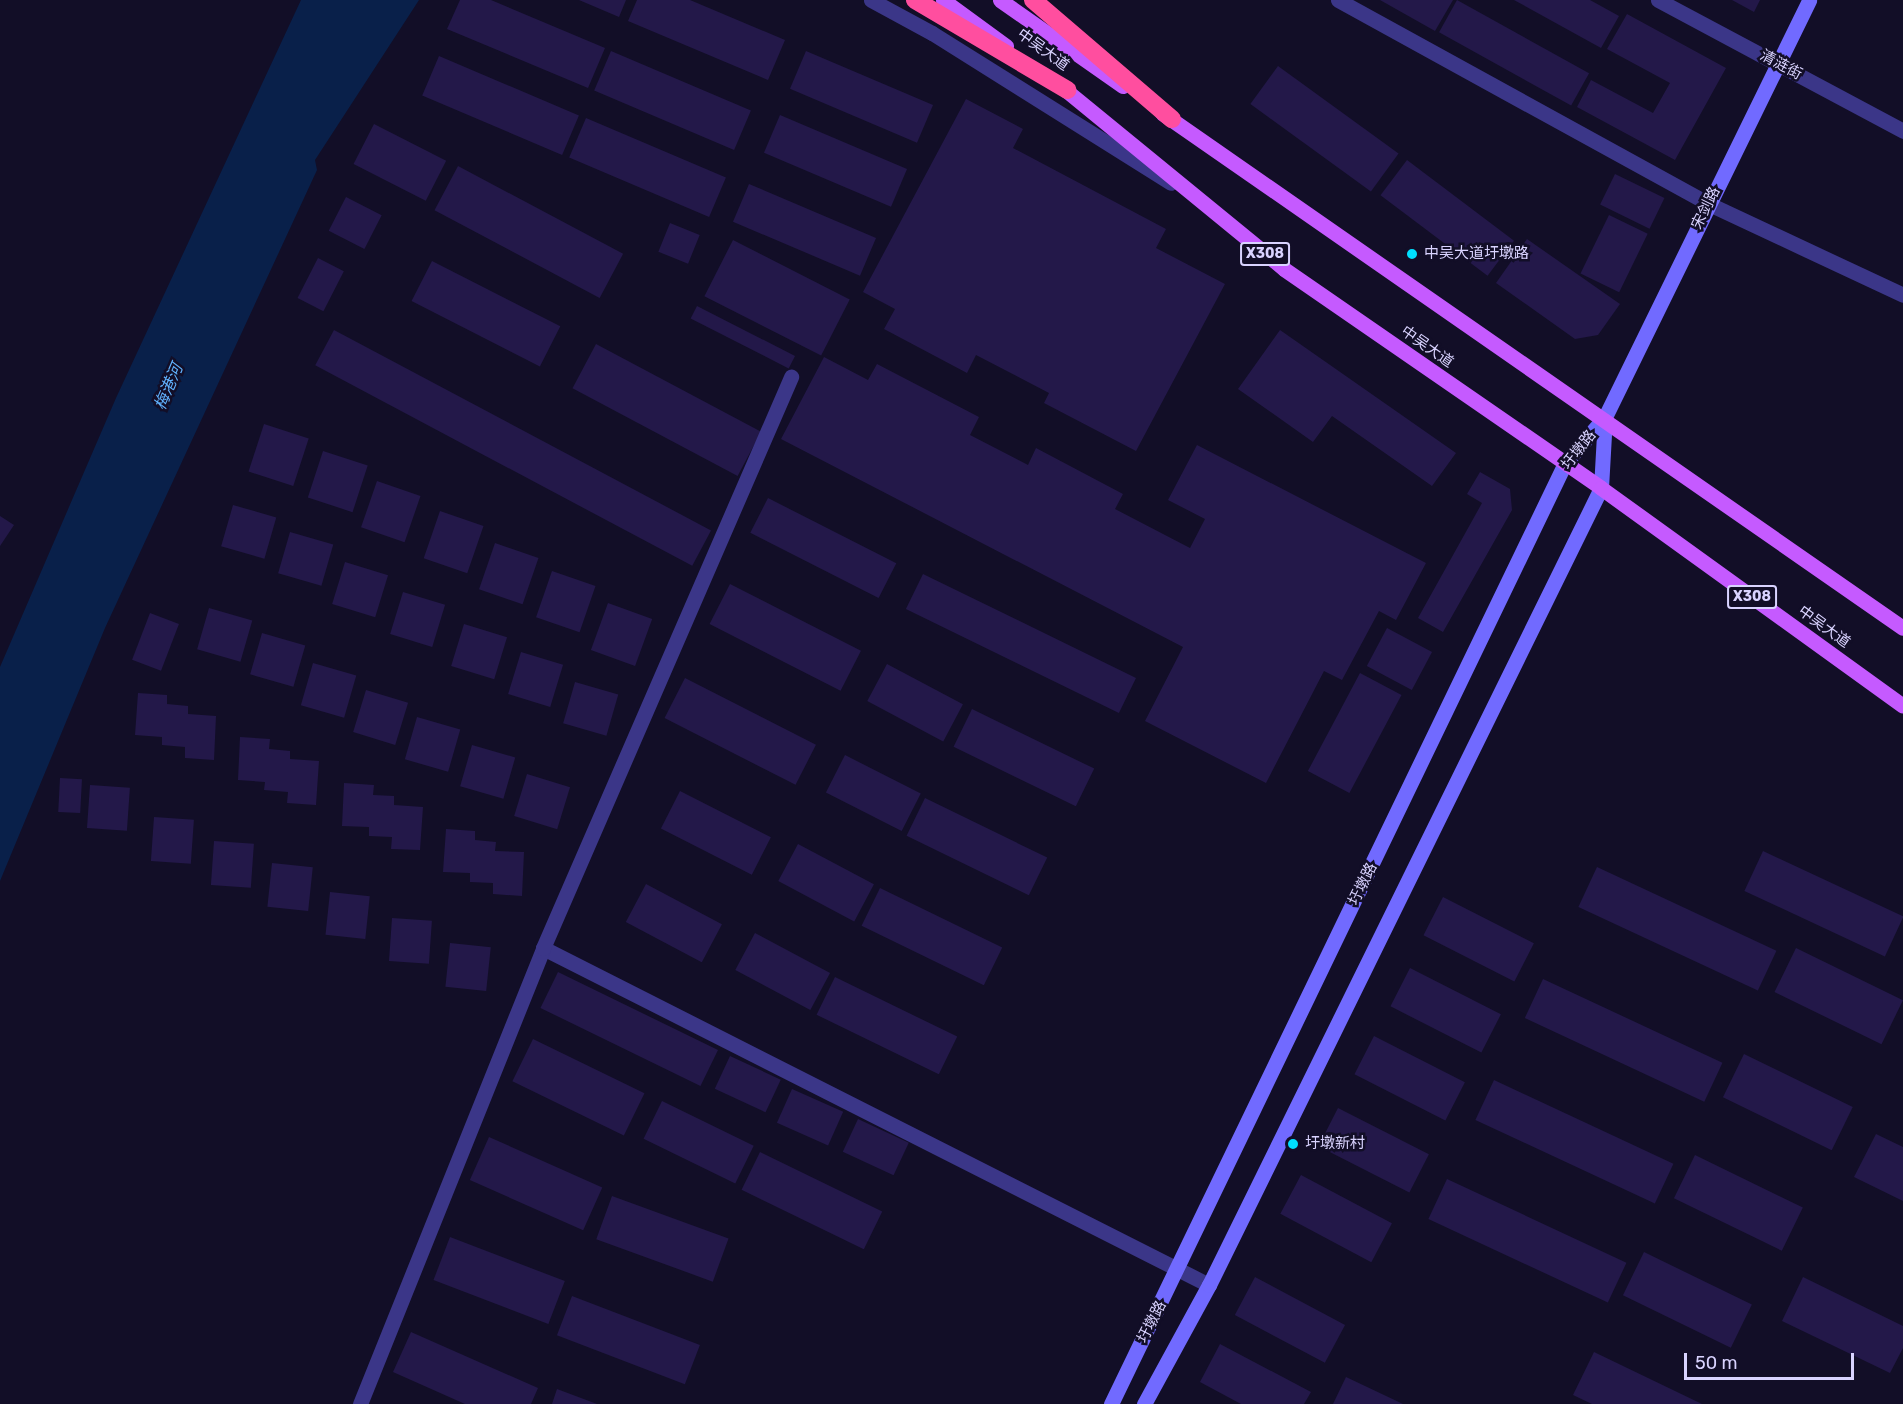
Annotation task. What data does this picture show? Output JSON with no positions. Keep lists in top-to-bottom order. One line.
{"streets":{"main road":["中吴大道","宋剑路","X308","圩墩路"],"street":["清涟街"]},"crossings":[["中吴大道","宋剑路"],["中吴大道","圩墩路"],["清涟街","宋剑路"],["宋剑路","圩墩路"]],"water":["梅港河"],"places":["中吴大道圩墩路","圩墩新村"],"scale_bar":"50 m"}
